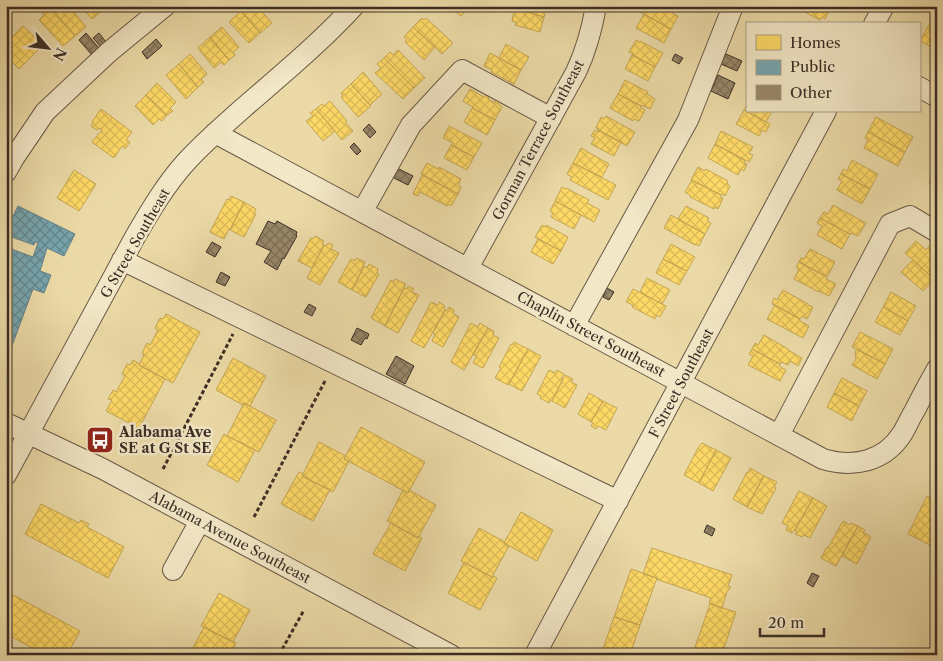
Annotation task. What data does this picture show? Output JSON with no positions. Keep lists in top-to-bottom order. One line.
{"streets":{"street":["Gorman Terrace Southeast","G Street Southeast","Chaplin Street Southeast","F Street Southeast","Alabama Avenue Southeast"]},"crossings":[["Gorman Terrace Southeast","Chaplin Street Southeast"],["G Street Southeast","Chaplin Street Southeast"],["G Street Southeast","Alabama Avenue Southeast"],["Chaplin Street Southeast","F Street Southeast"]],"places":{"bus stop":["Alabama Ave SE at G St SE"]},"legend":["Homes","Public","Other"],"scale_bar":"20 m","north":"bottom right"}
